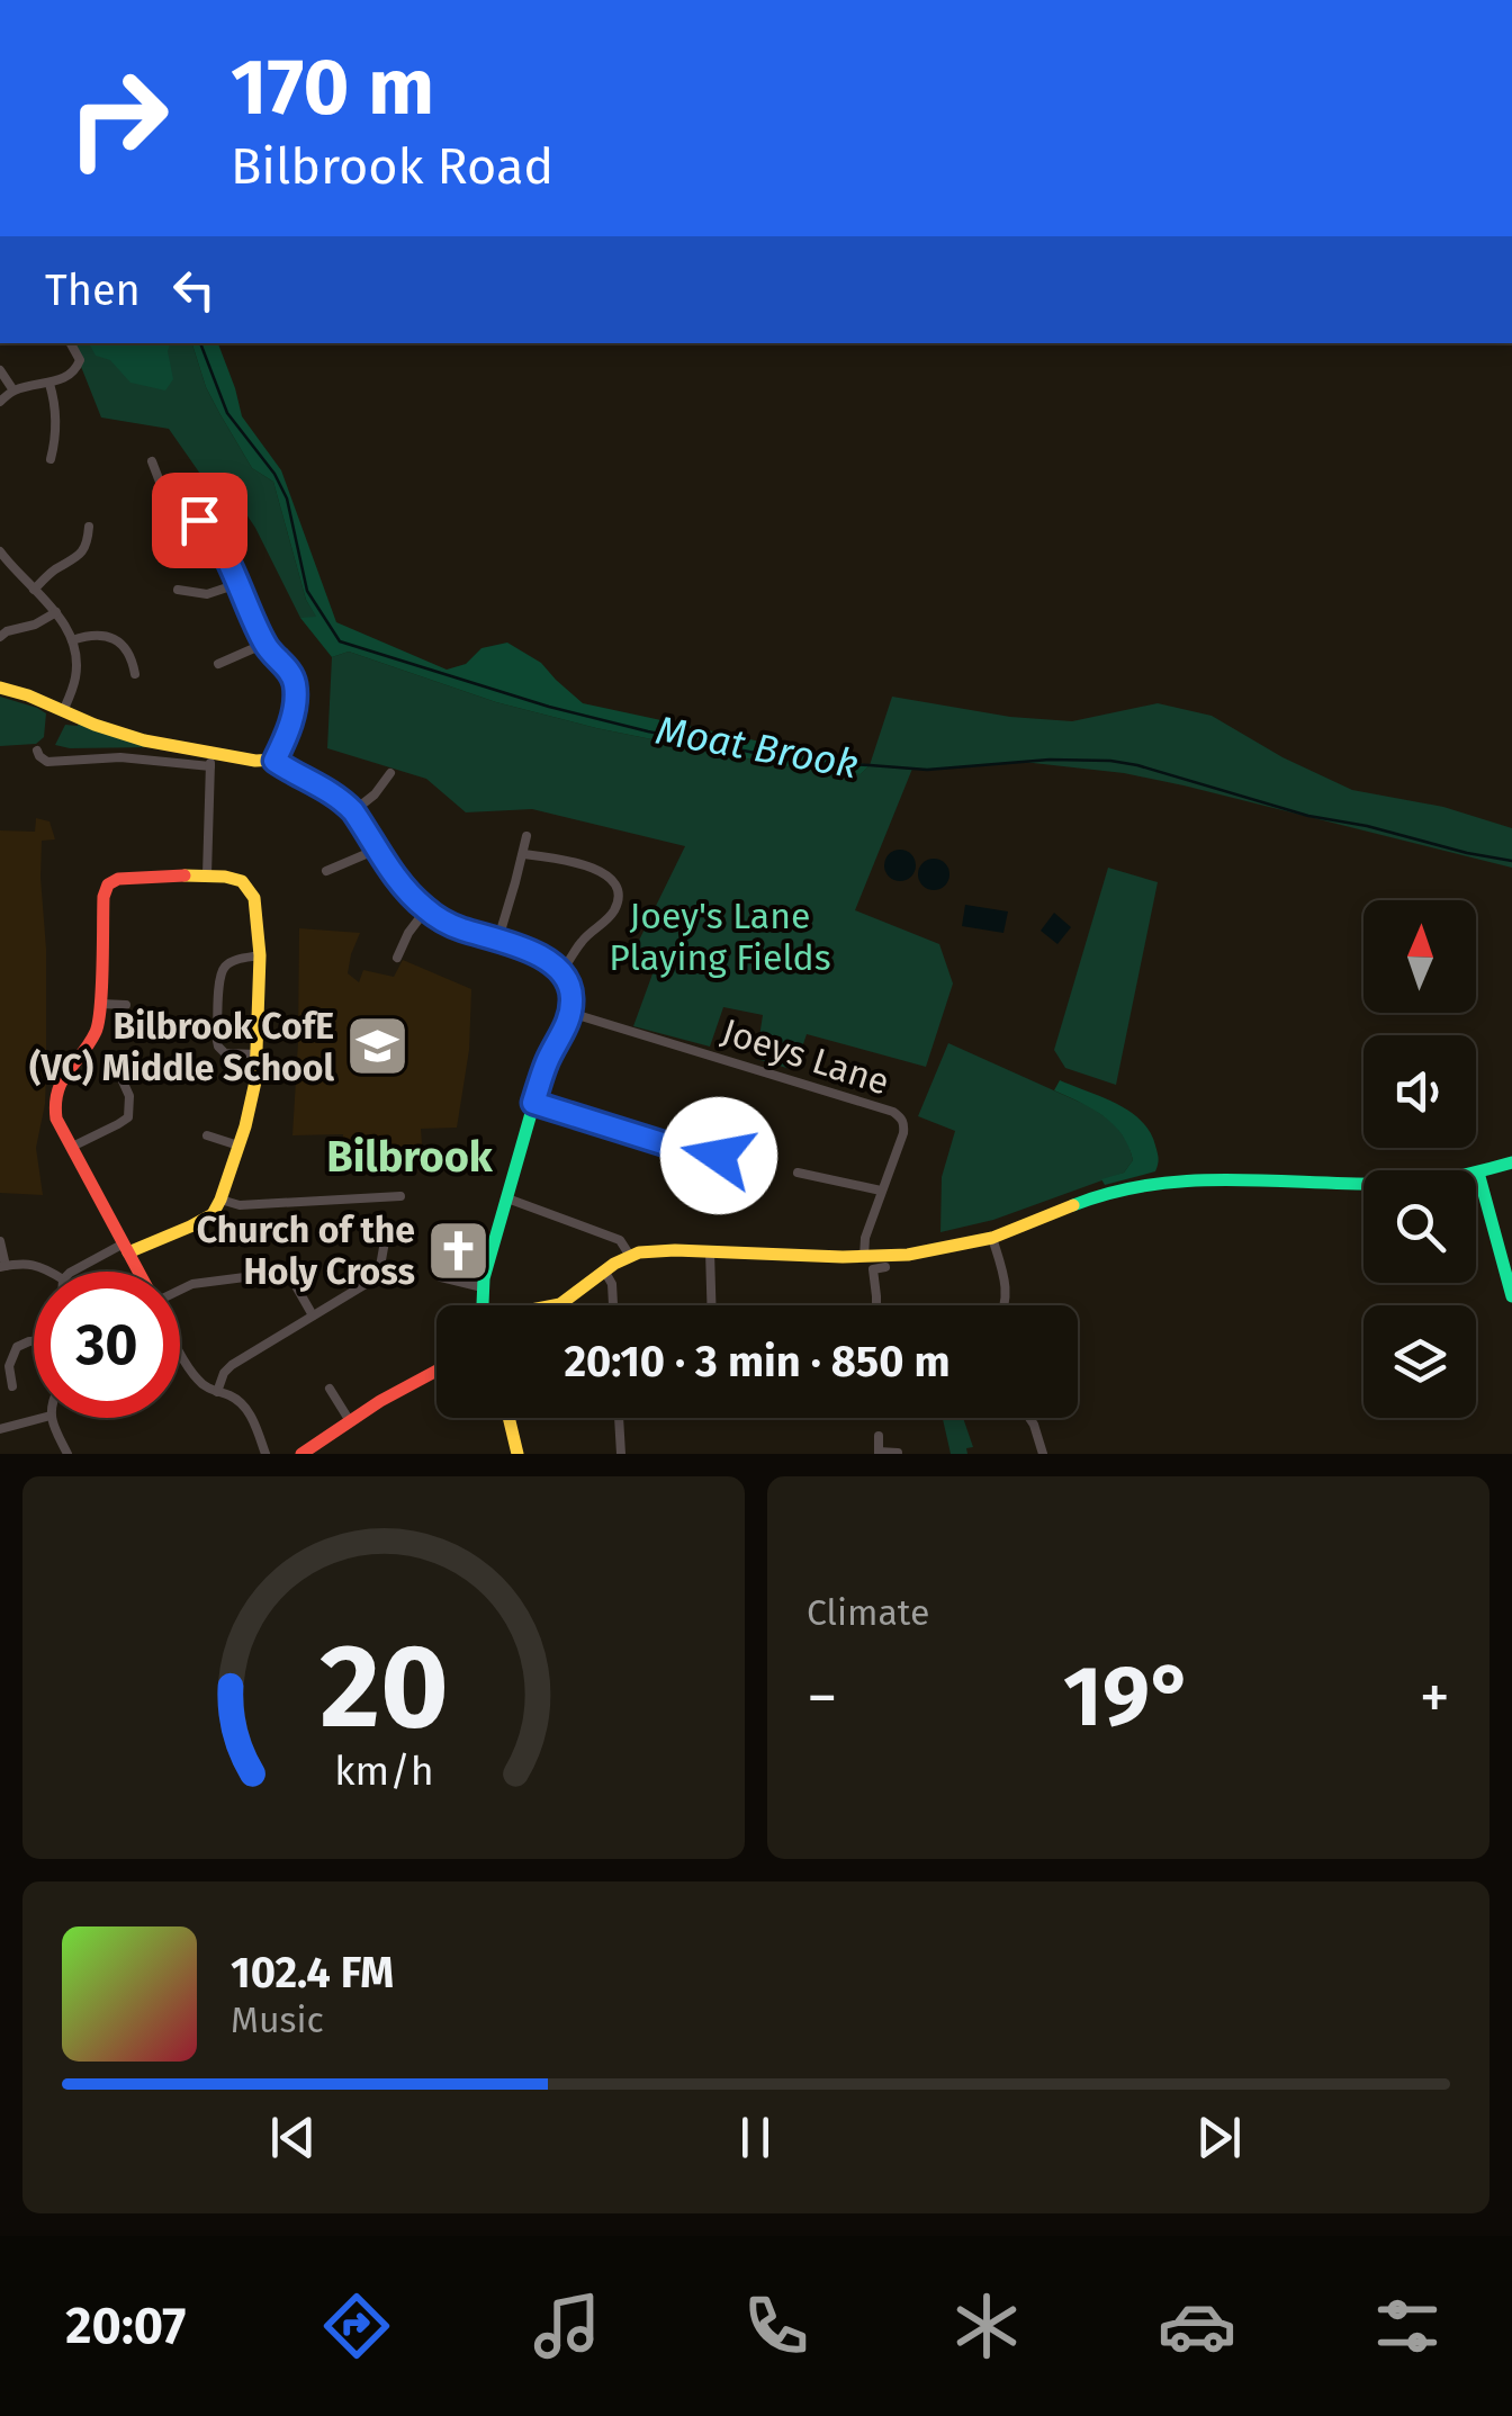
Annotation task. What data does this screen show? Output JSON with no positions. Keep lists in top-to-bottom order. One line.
{"streets":{"street":["Joeys Lane"]},"districts":["Bilbrook"],"water":["Moat Brook"],"parks":["Joey's Lane Playing Fields"],"places":{"school or university":["Bilbrook CofE (VC) Middle School"],"church":["Church of the Holy Cross"]},"north":"top","page":{"turn":["170 m","Bilbrook Road"],"then":"Then","limit":"30","trip":"20:10 · 3 min · 850 m","tile":"Climate","heat":["−","19°","+"],"song":["102.4 FM","Music"],"tabs":"20:07","gauge":["20","km/h"]}}
